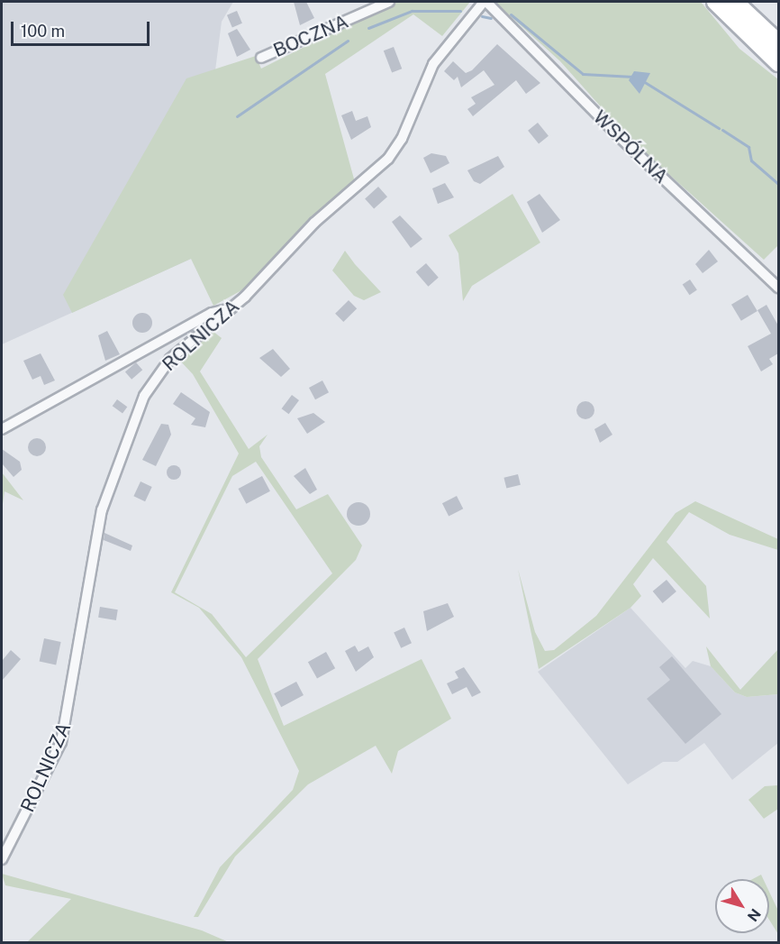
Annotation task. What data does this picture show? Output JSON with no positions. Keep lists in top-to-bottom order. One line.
{"streets":{"street":["BOCZNA","WSPÓLNA","ROLNICZA"]},"crossings":[["WSPÓLNA","ROLNICZA"]],"scale_bar":"100 m","north":"bottom right"}
